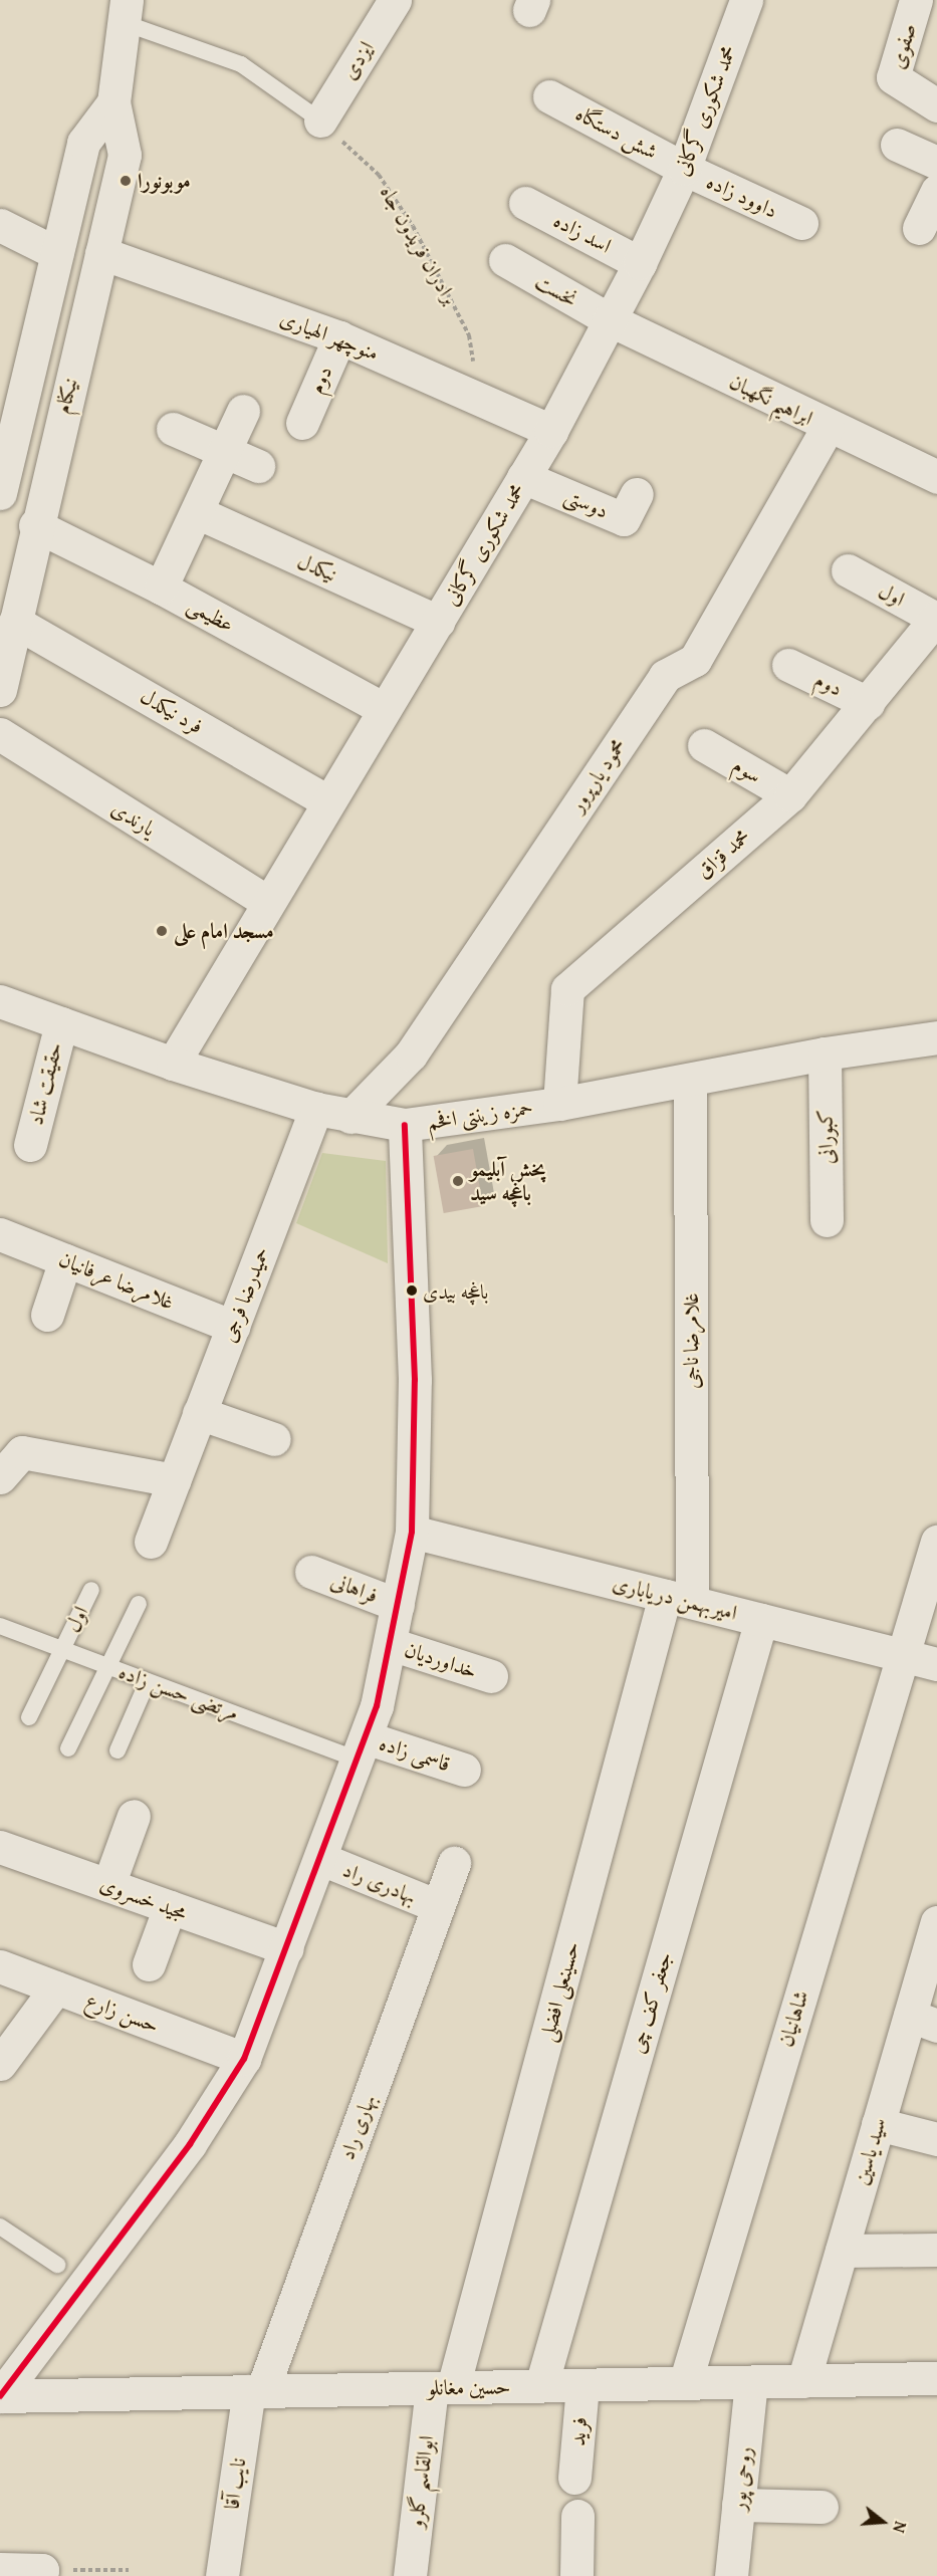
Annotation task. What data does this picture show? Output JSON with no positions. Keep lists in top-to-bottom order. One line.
{"streets":{"street":["صفوی","ایزدی","محمد شکوری گرکانی","شش دستگاه","داوود زاده","اسد زاده","نخست","منوچهر الهیاری","دوم","نیکنام","ابراهیم نگهبان","دوستی","نیکدل","اول","عظیمی","فرد نیکدل","سوم","محمود یارپرور","یارندی","محمد قزاق","حقیقت شاد","حمزه زینتی افخم","کبورانی","غلامرضا عرفانیان","حمیدرضا فرجی","غلامرضا ناجی","فراهانی","امیربهمن دریاباری","خداوردیان","قاسمی زاده","بهادری راد","مجید خسروی","حسینعلی افضلی","جعفر کف چی","حسن زارع","شاهانیان","بهاری راد","سید یاسین","حسین مغانلو","فرید","روحی پور","ابوالقاسم گلرو","نایب آقا"],"lane":["مرتضی حسن زاده"],"path":["برادران فریدون جاه"]},"crossings":[["ایزدی","برادران فریدون جاه"],["محمد شکوری گرکانی","شش دستگاه"],["محمد شکوری گرکانی","داوود زاده"],["محمد شکوری گرکانی","اسد زاده"],["محمد شکوری گرکانی","نخست"],["محمد شکوری گرکانی","منوچهر الهیاری"],["محمد شکوری گرکانی","ابراهیم نگهبان"],["محمد شکوری گرکانی","دوستی"],["محمد شکوری گرکانی","نیکدل"],["محمد شکوری گرکانی","عظیمی"],["محمد شکوری گرکانی","فرد نیکدل"],["محمد شکوری گرکانی","یارندی"],["محمد شکوری گرکانی","حمزه زینتی افخم"],["شش دستگاه","داوود زاده"],["برادران فریدون جاه","منوچهر الهیاری"],["نخست","ابراهیم نگهبان"],["منوچهر الهیاری","دوم"],["منوچهر الهیاری","نیکنام"],["دوم","محمد قزاق"],["نیکنام","عظیمی"],["نیکنام","فرد نیکدل"],["ابراهیم نگهبان","محمود یارپرور"],["اول","محمد قزاق"],["اول","مرتضی حسن زاده"],["سوم","محمد قزاق"],["محمود یارپرور","حمزه زینتی افخم"],["محمد قزاق","حمزه زینتی افخم"],["حقیقت شاد","حمزه زینتی افخم"],["حمزه زینتی افخم","کبورانی"],["حمزه زینتی افخم","حمیدرضا فرجی"],["حمزه زینتی افخم","غلامرضا ناجی"],["غلامرضا عرفانیان","حمیدرضا فرجی"],["غلامرضا ناجی","امیربهمن دریاباری"],["غلامرضا ناجی","حسینعلی افضلی"],["امیربهمن دریاباری","حسینعلی افضلی"],["امیربهمن دریاباری","جعفر کف چی"],["امیربهمن دریاباری","شاهانیان"],["مرتضی حسن زاده","قاسمی زاده"],["بهادری راد","بهاری راد"],["حسینعلی افضلی","حسین مغانلو"],["حسینعلی افضلی","ابوالقاسم گلرو"],["جعفر کف چی","حسین مغانلو"],["شاهانیان","حسین مغانلو"],["بهاری راد","حسین مغانلو"],["بهاری راد","نایب آقا"],["سید یاسین","حسین مغانلو"],["حسین مغانلو","فرید"],["حسین مغانلو","روحی پور"],["حسین مغانلو","ابوالقاسم گلرو"],["حسین مغانلو","نایب آقا"]],"places":["موبونورا","مسجد امام علی","پخش آبلیمو باغچه سید","باغچه بیدی"],"north":"right"}
